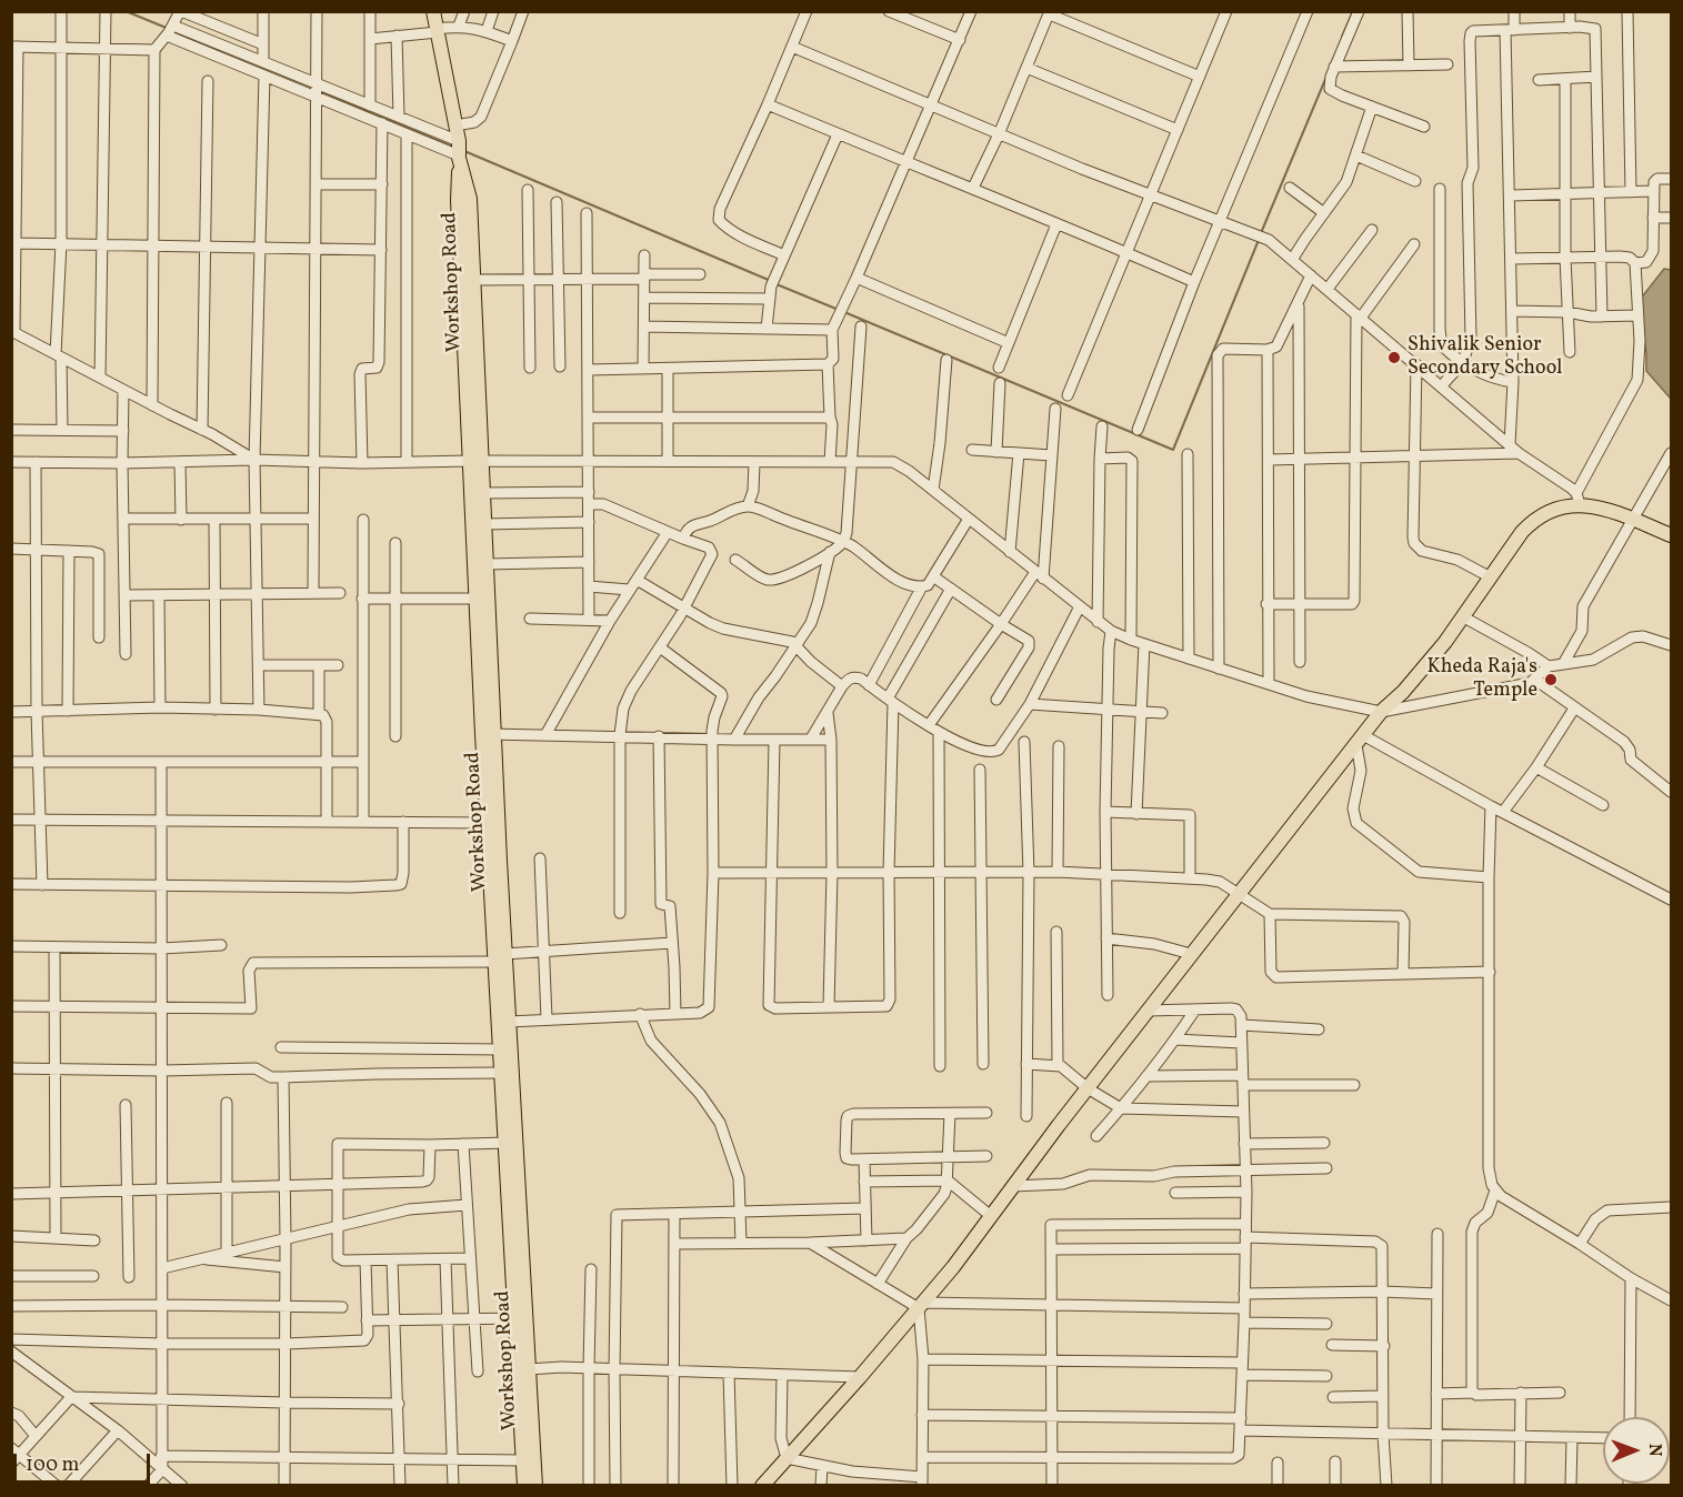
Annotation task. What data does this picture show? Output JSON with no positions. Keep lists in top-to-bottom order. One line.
{"streets":{"main road":["Workshop Road"]},"places":["Shivalik Senior Secondary School","Kheda Raja's Temple"],"scale_bar":"100 m","north":"right"}
